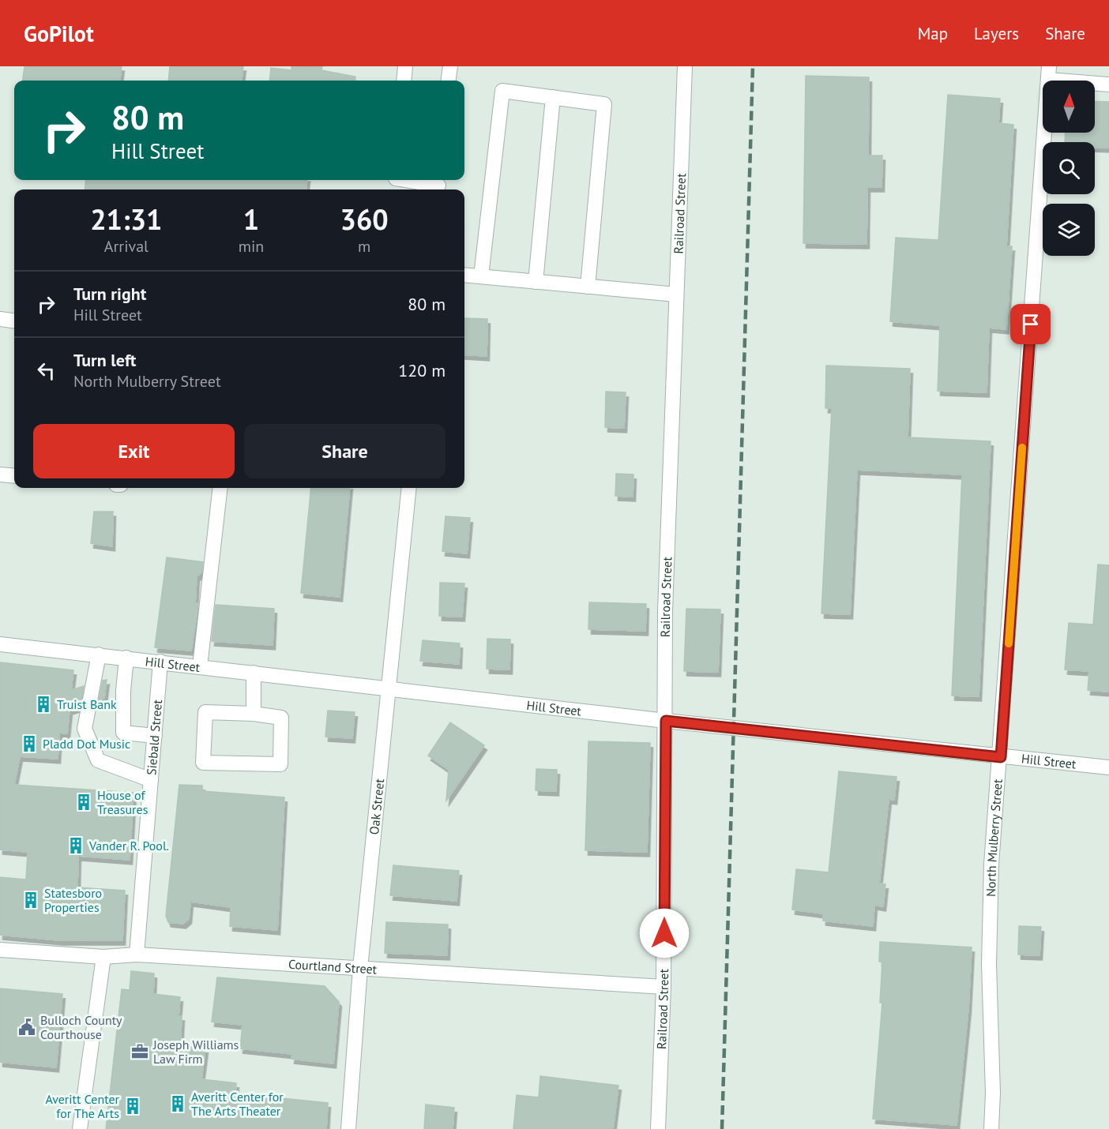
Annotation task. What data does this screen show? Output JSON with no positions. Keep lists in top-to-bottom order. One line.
{"streets":{"street":["Railroad Street","Hill Street","Siebald Street","Oak Street","North Mulberry Street","Courtland Street"]},"crossings":[["Railroad Street","Hill Street"],["Railroad Street","Courtland Street"],["Hill Street","Siebald Street"],["Hill Street","Oak Street"],["Hill Street","North Mulberry Street"],["Siebald Street","Courtland Street"],["Oak Street","Courtland Street"]],"places":{"building":["Truist Bank","Pladd Dot Music","House of Treasures","Vander R. Pool.","Statesboro Properties","Averitt Center for The Arts Theater","Averitt Center for The Arts"],"public building":["Bulloch County Courthouse"],"office":["Joseph Williams Law Firm"]},"north":"top","page":{"header":"GoPilot","nav":["Map","Layers","Share"],"turn":["80 m","Hill Street"],"eta":["21:31","Arrival","1","min","360","m"],"list":[{"name":"Turn right","note":"Hill Street","value":"80 m"},{"name":"Turn left","note":"North Mulberry Street","value":"120 m"}],"buttons":["Exit","Share"]}}
